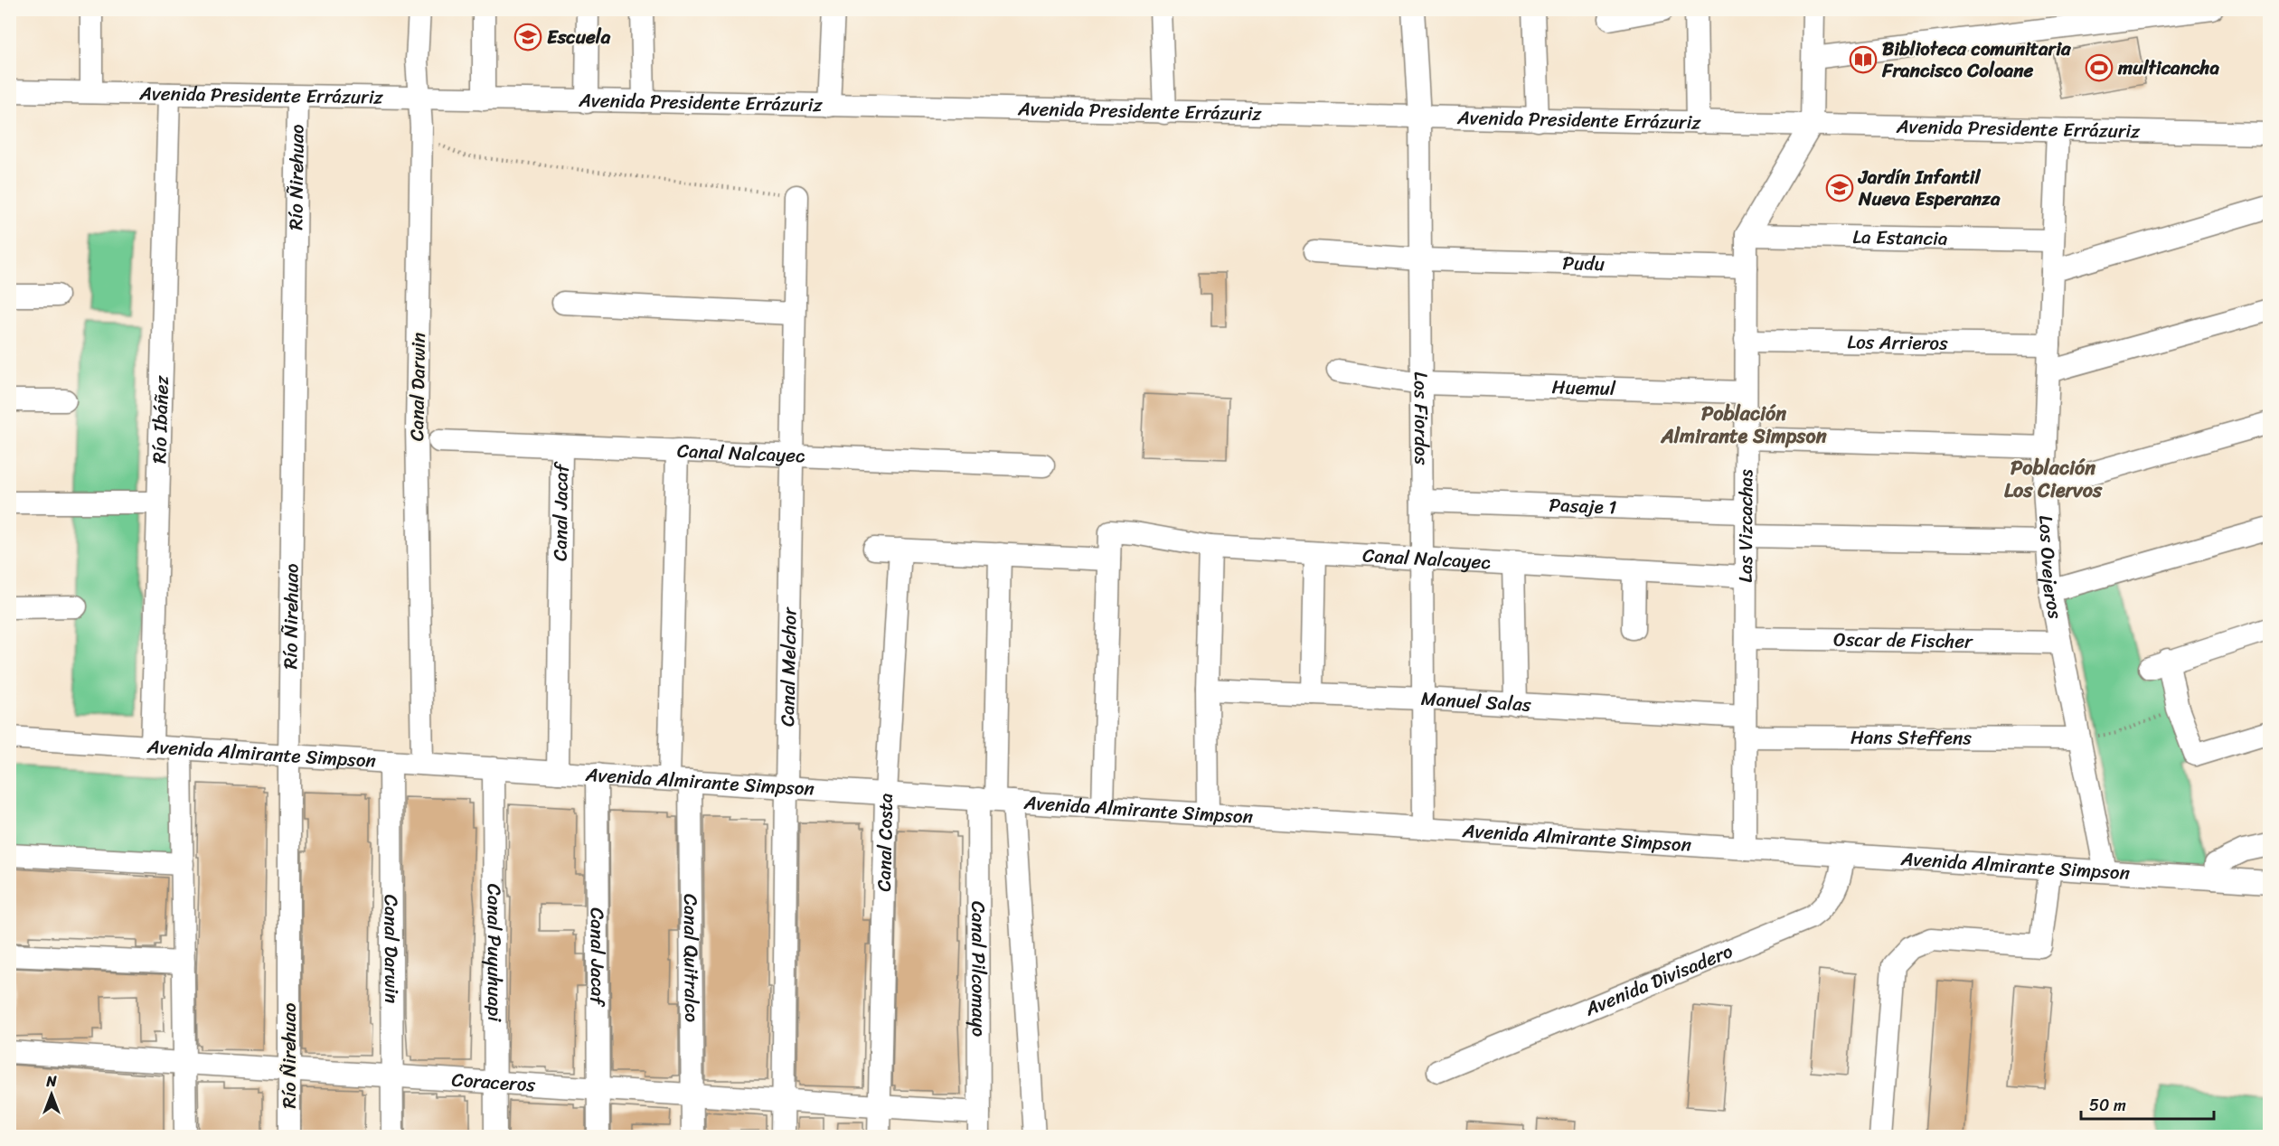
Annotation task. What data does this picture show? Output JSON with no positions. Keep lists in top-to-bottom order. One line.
{"streets":{"street":["Avenida Presidente Errázuriz","Río Ñirehuao","La Estancia","Pudu","Los Arrieros","Canal Darwin","Huemul","Los Fiordos","Río Ibáñez","Canal Nalcayec","Pasaje 1","Canal Jacaf","Las Vizcachas","Los Ovejeros","Oscar de Fischer","Canal Melchor","Manuel Salas","Hans Steffens","Avenida Almirante Simpson","Canal Costa","Canal Puyuhuapi","Canal Quitralco","Canal Pilcomayo","Avenida Divisadero","Coraceros"]},"crossings":[["Avenida Presidente Errázuriz","Río Ñirehuao"],["Avenida Presidente Errázuriz","Canal Darwin"],["Avenida Presidente Errázuriz","Los Fiordos"],["Avenida Presidente Errázuriz","Río Ibáñez"],["Avenida Presidente Errázuriz","Los Ovejeros"],["Río Ñirehuao","Avenida Almirante Simpson"],["Río Ñirehuao","Coraceros"],["La Estancia","Las Vizcachas"],["La Estancia","Los Ovejeros"],["Pudu","Los Fiordos"],["Pudu","Las Vizcachas"],["Los Arrieros","Las Vizcachas"],["Los Arrieros","Los Ovejeros"],["Canal Darwin","Avenida Almirante Simpson"],["Canal Darwin","Coraceros"],["Huemul","Los Fiordos"],["Huemul","Las Vizcachas"],["Los Fiordos","Canal Nalcayec"],["Los Fiordos","Pasaje 1"],["Los Fiordos","Manuel Salas"],["Los Fiordos","Avenida Almirante Simpson"],["Río Ibáñez","Avenida Almirante Simpson"],["Canal Nalcayec","Canal Jacaf"],["Canal Nalcayec","Las Vizcachas"],["Canal Nalcayec","Canal Melchor"],["Canal Nalcayec","Canal Quitralco"],["Pasaje 1","Las Vizcachas"],["Canal Jacaf","Avenida Almirante Simpson"],["Canal Jacaf","Coraceros"],["Las Vizcachas","Oscar de Fischer"],["Las Vizcachas","Manuel Salas"],["Las Vizcachas","Hans Steffens"],["Las Vizcachas","Avenida Almirante Simpson"],["Los Ovejeros","Oscar de Fischer"],["Los Ovejeros","Hans Steffens"],["Los Ovejeros","Avenida Almirante Simpson"],["Canal Melchor","Avenida Almirante Simpson"],["Canal Melchor","Coraceros"],["Manuel Salas","Hans Steffens"],["Avenida Almirante Simpson","Canal Costa"],["Avenida Almirante Simpson","Canal Puyuhuapi"],["Avenida Almirante Simpson","Canal Quitralco"],["Avenida Almirante Simpson","Canal Pilcomayo"],["Avenida Almirante Simpson","Avenida Divisadero"],["Canal Costa","Coraceros"],["Canal Puyuhuapi","Coraceros"],["Canal Quitralco","Coraceros"],["Canal Pilcomayo","Coraceros"]],"districts":["Población Almirante Simpson","Población Los Ciervos"],"places":{"school or university":["Escuela","Jardín Infantil Nueva Esperanza"],"library":["Biblioteca comunitaria Francisco Coloane"],"sports":["multicancha"]},"scale_bar":"50 m","north":"top"}
